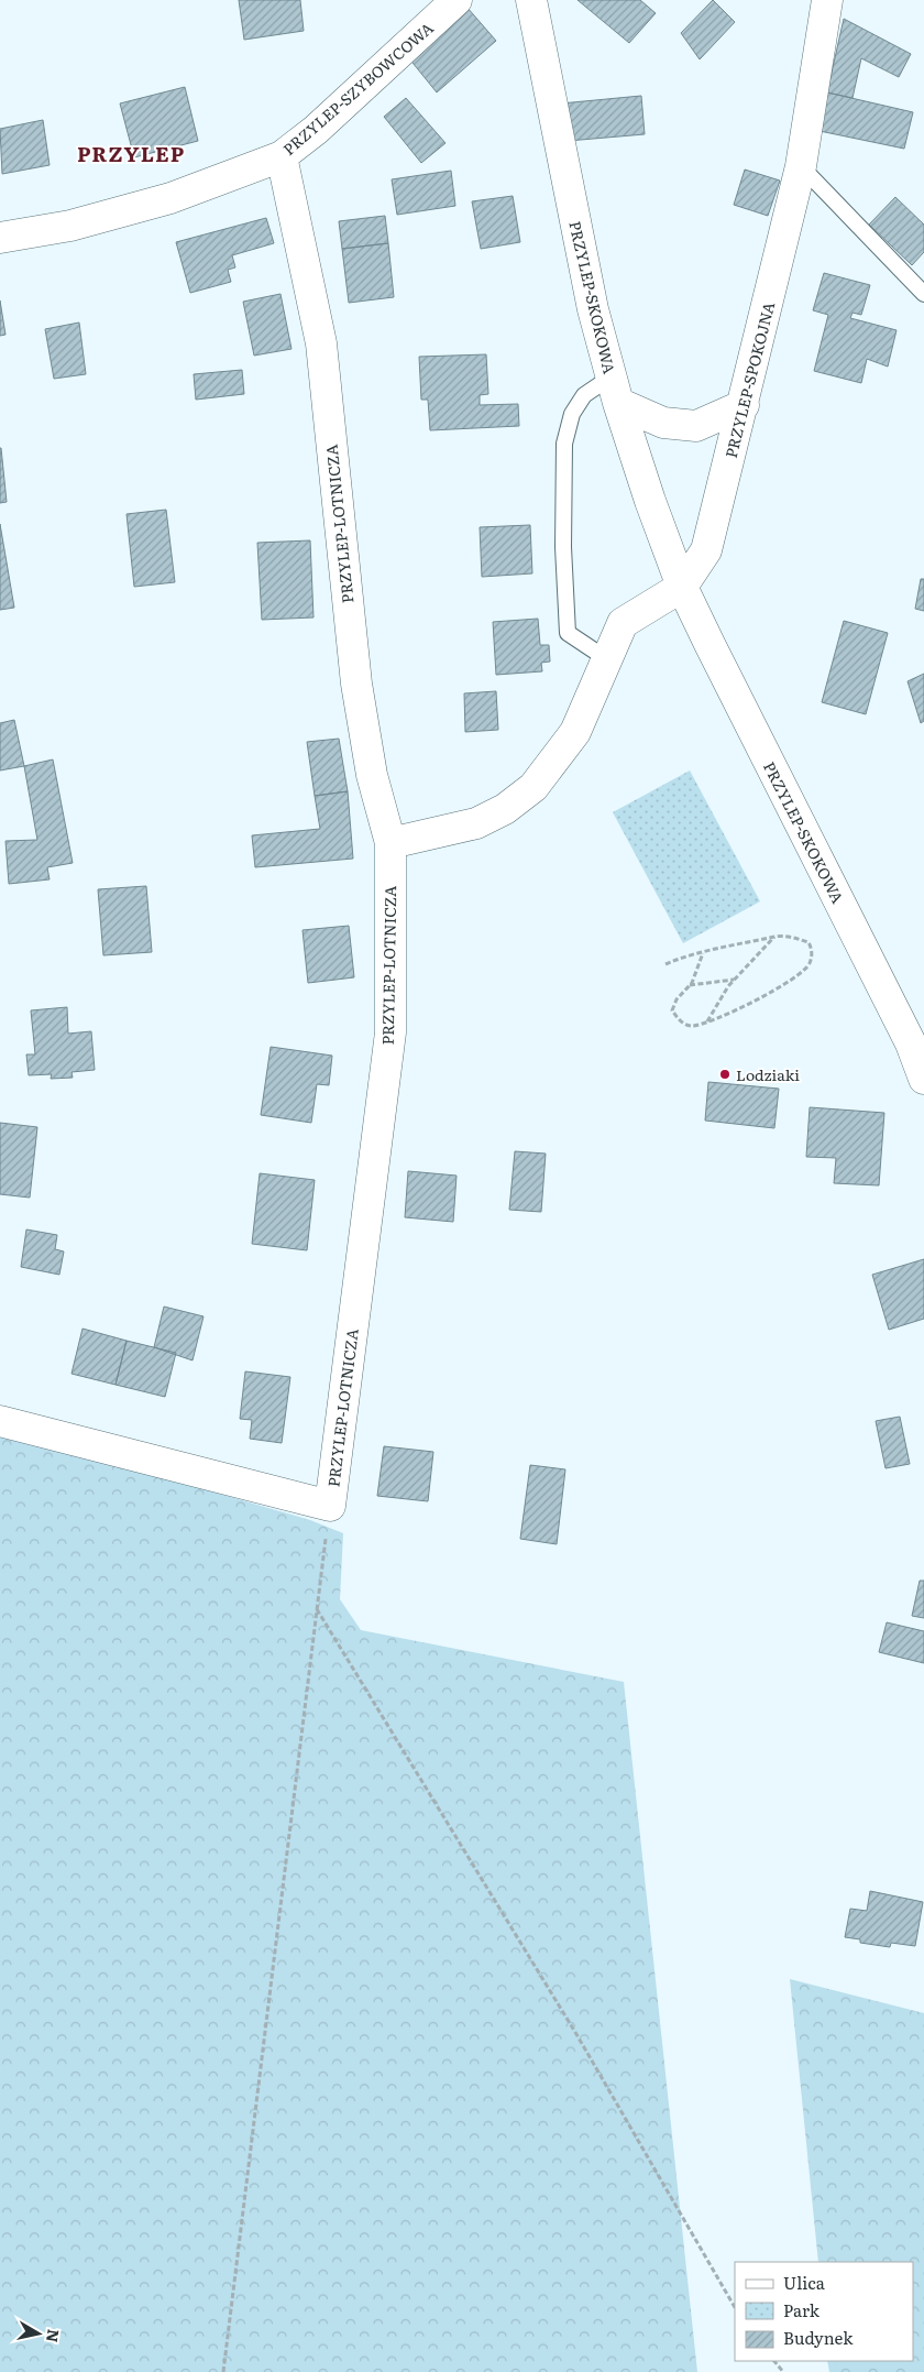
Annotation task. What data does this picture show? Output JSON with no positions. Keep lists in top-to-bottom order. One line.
{"streets":{"street":["PRZYLEP-SZYBOWCOWA","PRZYLEP-SKOKOWA","PRZYLEP-SPOKOJNA","PRZYLEP-LOTNICZA"]},"crossings":[["PRZYLEP-SZYBOWCOWA","PRZYLEP-LOTNICZA"],["PRZYLEP-SKOKOWA","PRZYLEP-SPOKOJNA"]],"districts":["PRZYLEP"],"places":["Lodziaki"],"legend":["Ulica","Park","Budynek"],"north":"right"}
